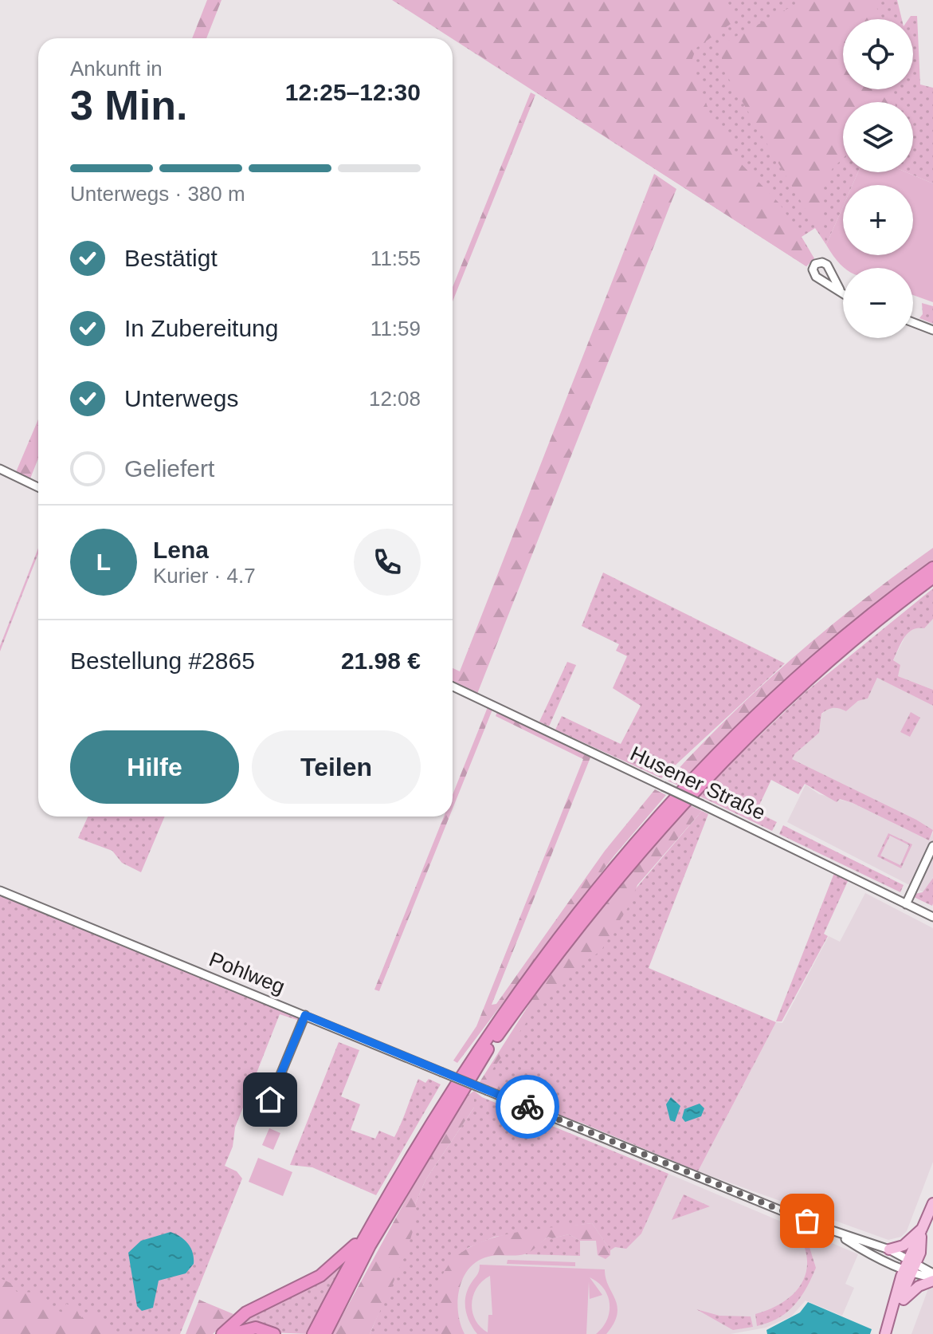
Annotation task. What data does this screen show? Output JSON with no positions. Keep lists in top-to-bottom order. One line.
{"streets":{"street":["Husener Straße","Pohlweg"]},"page":{"map_buttons":["+","−"],"heading":["3 Min.","Ankunft in","12:25–12:30"],"panel":["Lena","Kurier · 4.7","Bestellung #2865","21.98 €"],"bar":"Unterwegs · 380 m","list":[["Bestätigt","11:55"],["In Zubereitung","11:59"],["Unterwegs","12:08"],"Geliefert"],"round":"L","buttons":["Hilfe","Teilen"]}}
